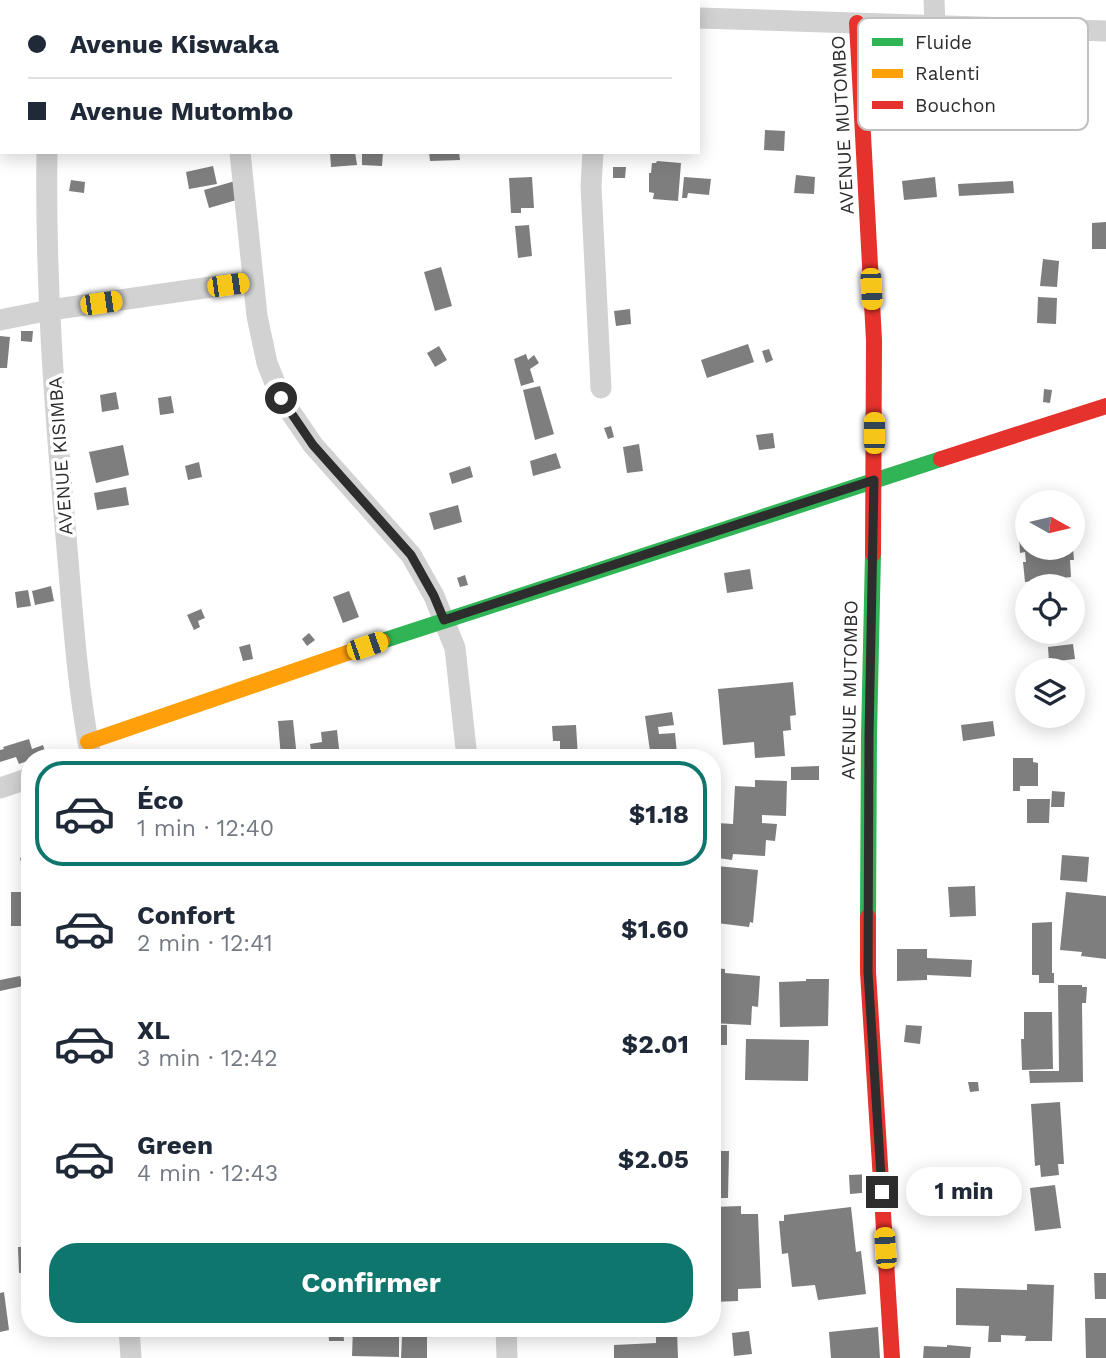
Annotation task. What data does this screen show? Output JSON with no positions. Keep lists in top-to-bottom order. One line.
{"streets":{"street":["AVENUE MUTOMBO","AVENUE KISIMBA"]},"legend":["Fluide","Ralenti","Bouchon"],"north":"right","page":{"banner":["Avenue Kiswaka","Avenue Mutombo"],"list":[{"name":"Éco","note":"1 min · 12:40","value":"$1.18"},{"name":"Confort","note":"2 min · 12:41","value":"$1.60"},{"name":"XL","note":"3 min · 12:42","value":"$2.01"},{"name":"Green","note":"4 min · 12:43","value":"$2.05"}],"bubble":"1 min","buttons":"Confirmer"}}
